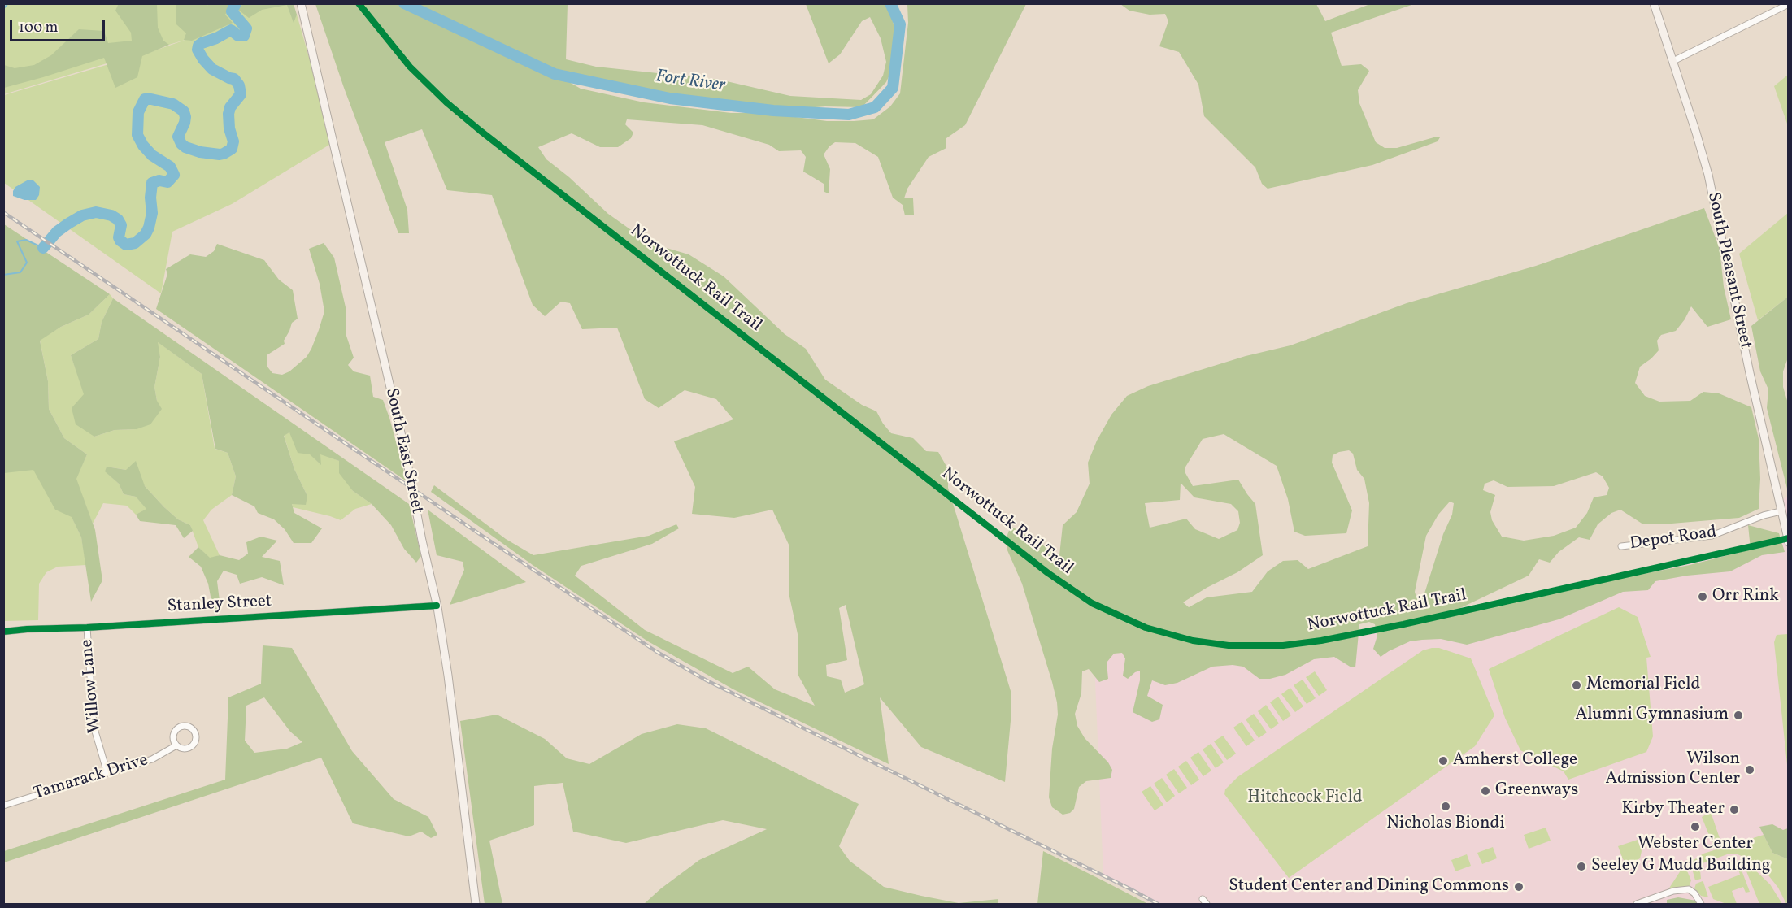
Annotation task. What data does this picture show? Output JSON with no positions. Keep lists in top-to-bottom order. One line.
{"streets":{"main road":["South Pleasant Street","South East Street"],"street":["Depot Road","Stanley Street","Willow Lane","Tamarack Drive"],"cycle path":["Norwottuck Rail Trail"]},"crossings":[["South Pleasant Street","Depot Road"],["South East Street","Stanley Street"],["Stanley Street","Willow Lane"],["Willow Lane","Tamarack Drive"]],"water":["Fort River"],"parks":["Hitchcock Field"],"places":["Orr Rink","Memorial Field","Alumni Gymnasium","Amherst College","Wilson Admission Center","Greenways","Nicholas Biondi","Kirby Theater","Webster Center","Seeley G Mudd Building","Student Center and Dining Commons"],"scale_bar":"100 m"}
